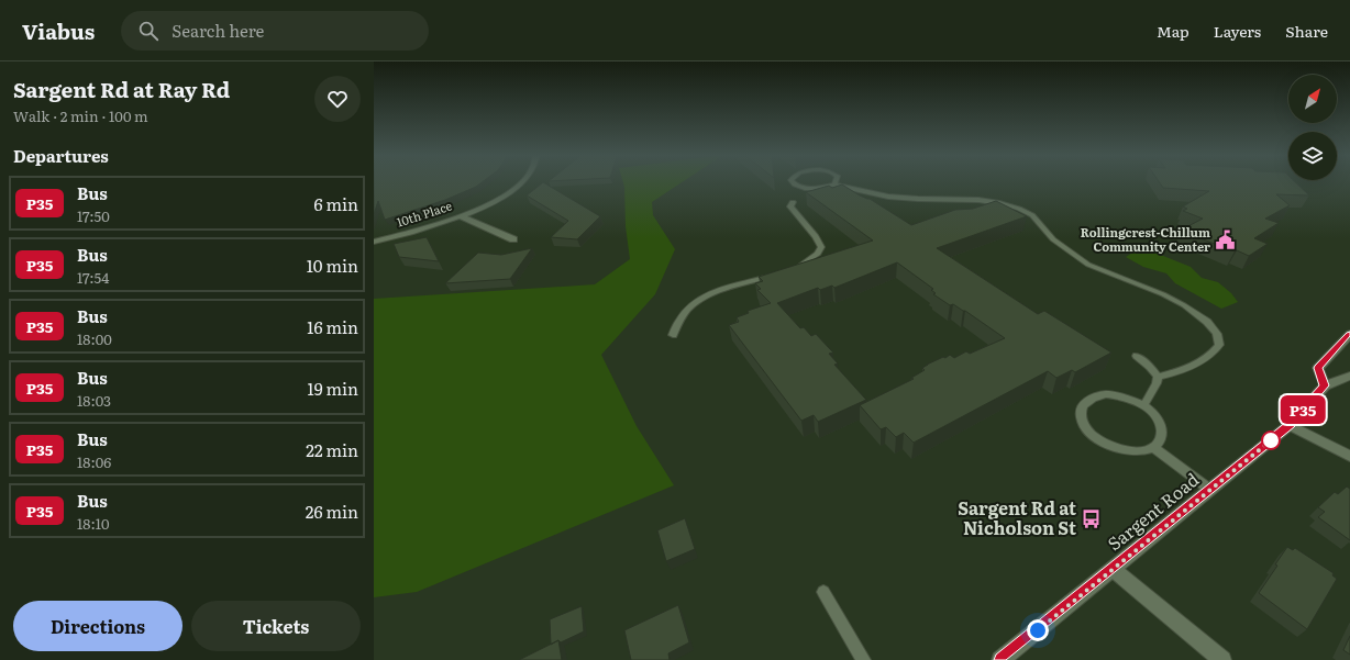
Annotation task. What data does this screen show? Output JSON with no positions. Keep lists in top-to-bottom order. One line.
{"streets":{"street":["10th Place","Sargent Road"]},"places":{"public building":["Rollingcrest-Chillum Community Center"],"bus stop":["Sargent Rd at Nicholson St"]},"lines":["bus line P35"],"north":"top right","page":{"header":"Viabus","search":"Search here","nav":["Map","Layers","Share"],"heading":[["Sargent Rd at Ray Rd","Walk · 2 min · 100 m"],"Departures"],"on_map":"P35","list":[{"mark":"P35","name":"Bus","note":"17:50","value":"6 min"},{"mark":"P35","name":"Bus","note":"17:54","value":"10 min"},{"mark":"P35","name":"Bus","note":"18:00","value":"16 min"},{"mark":"P35","name":"Bus","note":"18:03","value":"19 min"},{"mark":"P35","name":"Bus","note":"18:06","value":"22 min"},{"mark":"P35","name":"Bus","note":"18:10","value":"26 min"}],"buttons":["Directions","Tickets"]}}
